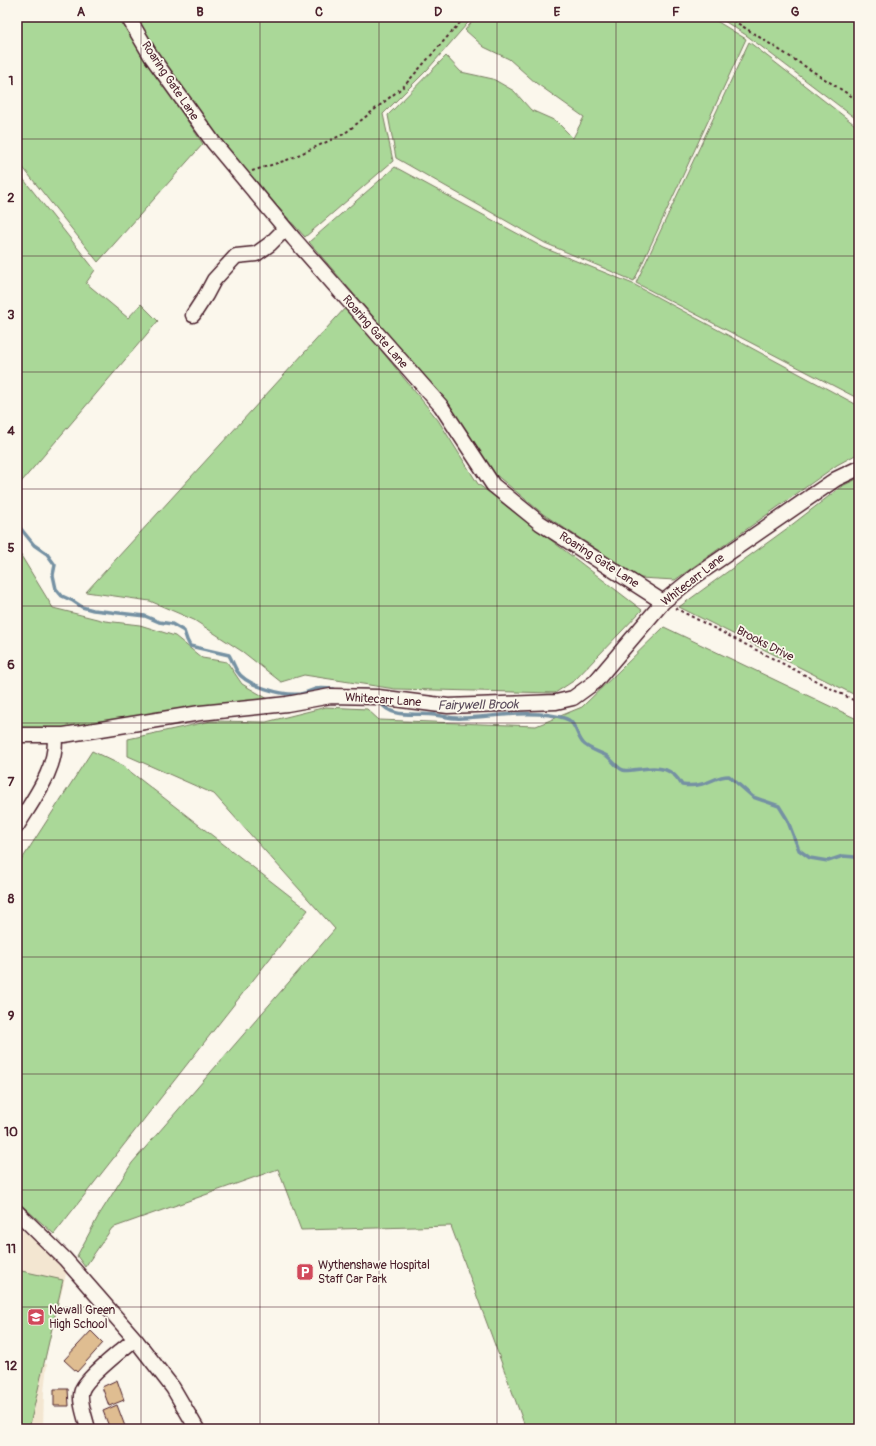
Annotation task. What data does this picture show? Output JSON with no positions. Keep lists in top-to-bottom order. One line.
{"streets":{"street":["Roaring Gate Lane","Whitecarr Lane"],"path":["Brooks Drive"]},"crossings":[["Roaring Gate Lane","Whitecarr Lane"],["Roaring Gate Lane","Brooks Drive"],["Whitecarr Lane","Brooks Drive"]],"water":["Fairywell Brook"],"places":{"parking":["Wythenshawe Hospital Staff Car Park"],"school or university":["Newall Green High School"]},"grid":{"columns":["A","B","C","D","E","F","G"],"rows":["1","2","3","4","5","6","7","8","9","10","11","12"]}}
